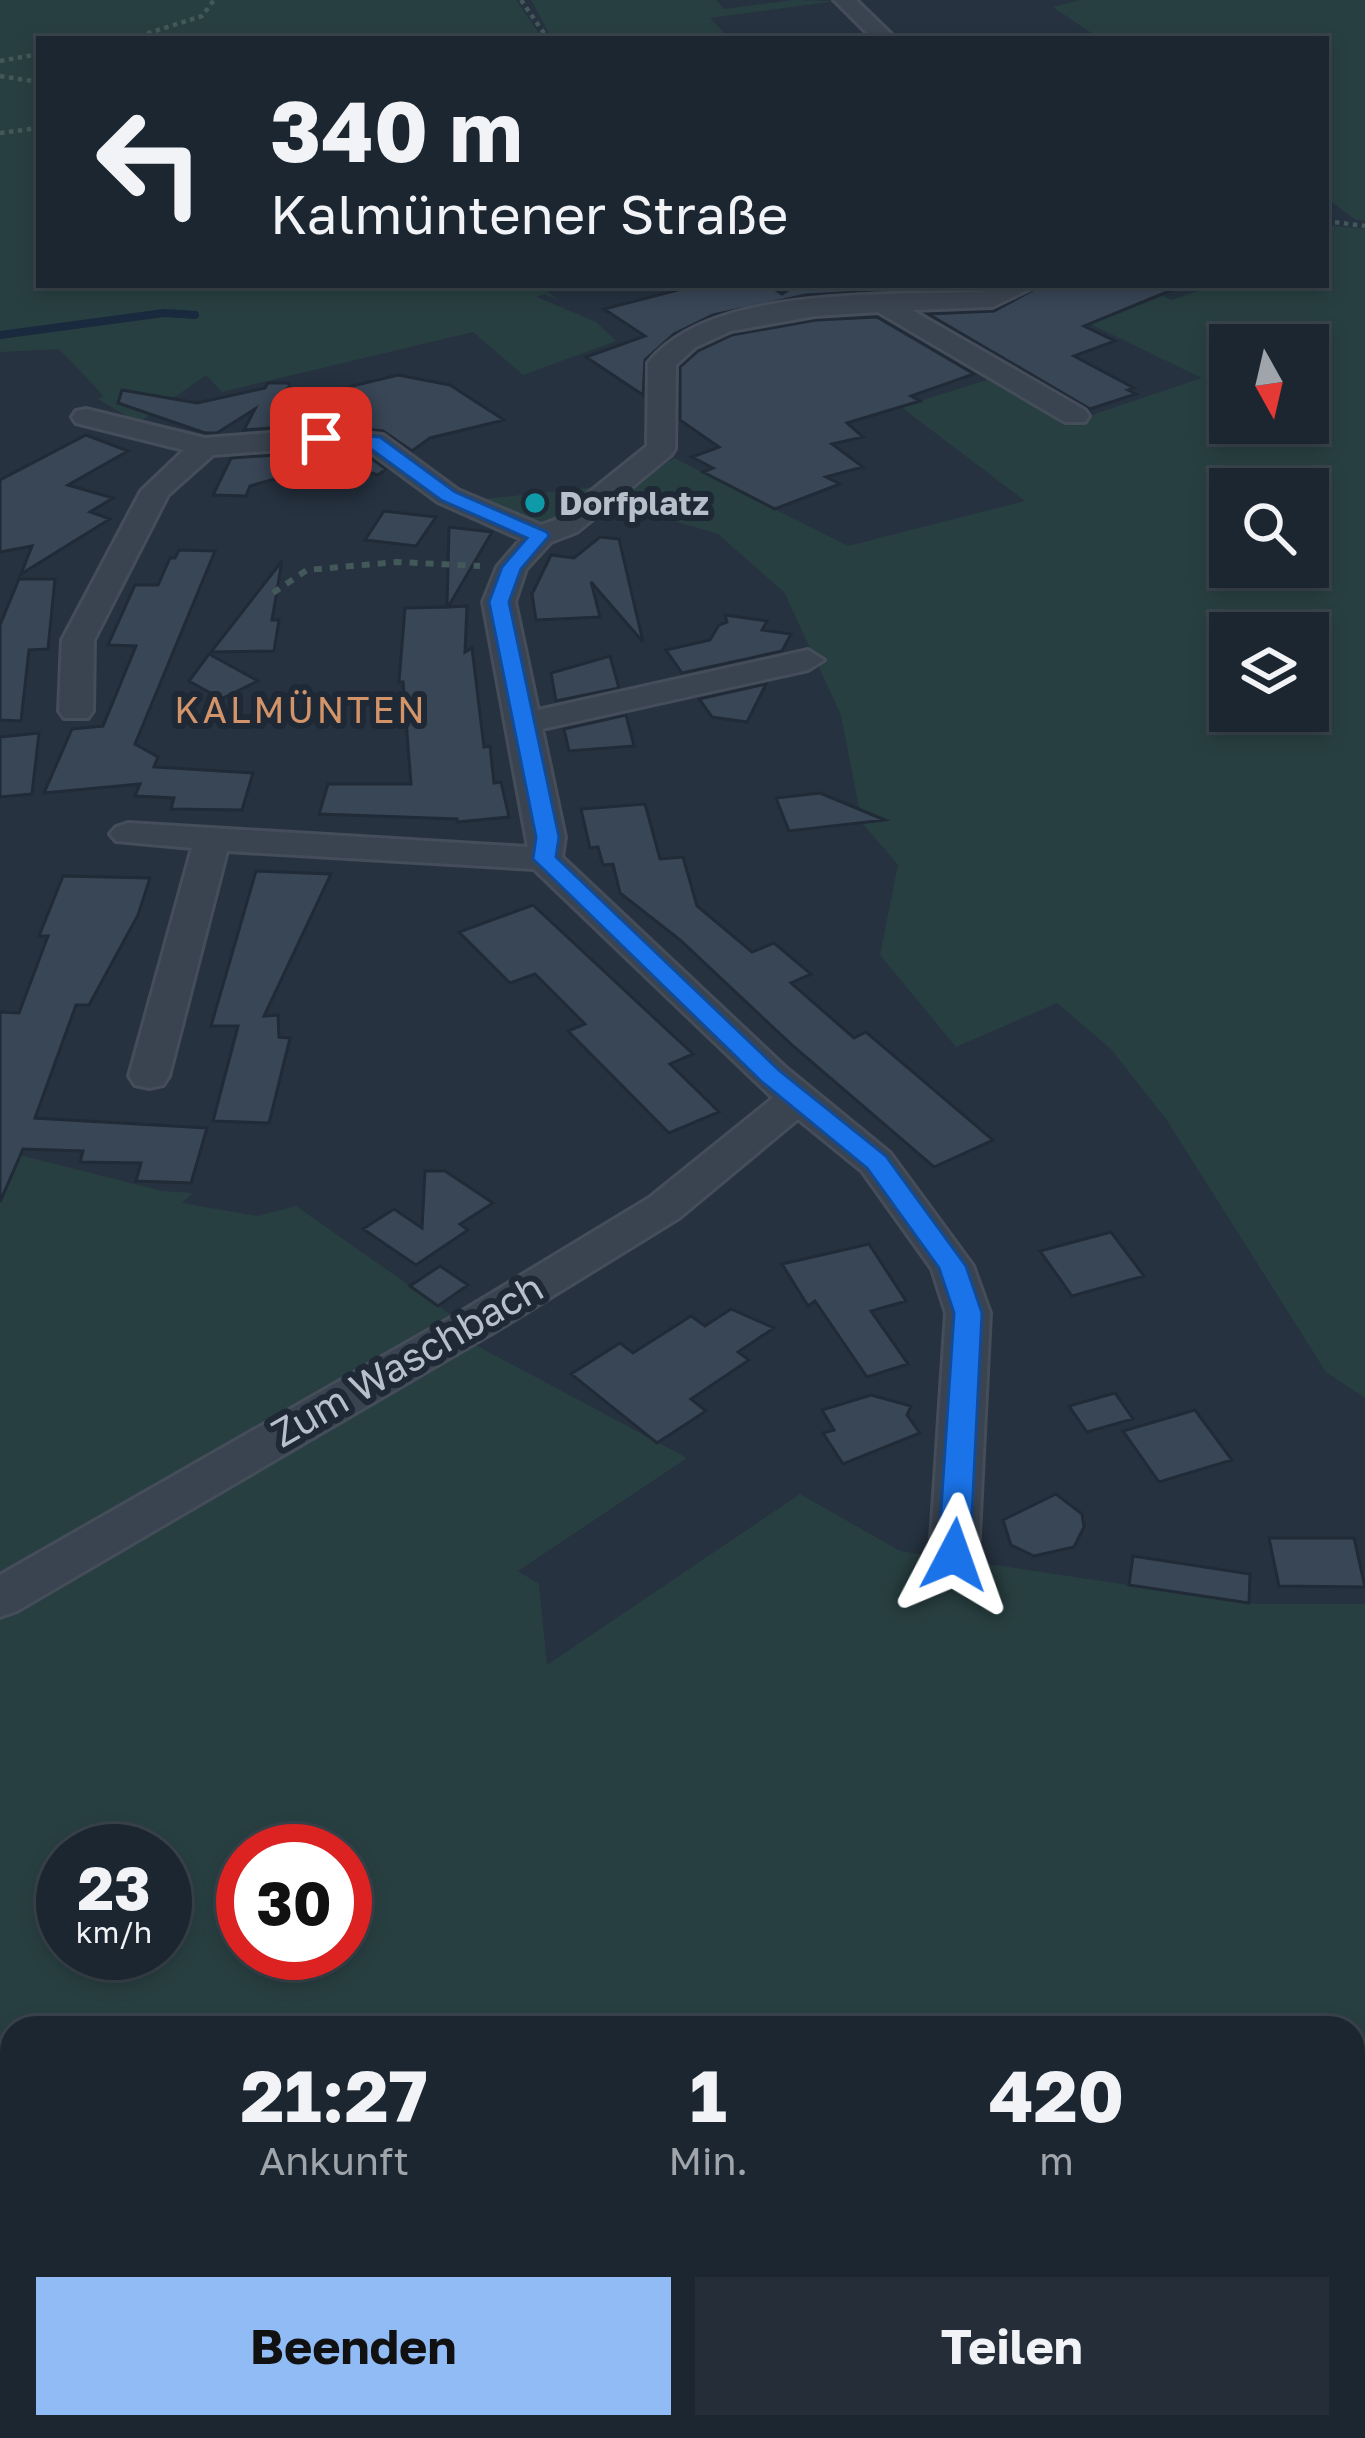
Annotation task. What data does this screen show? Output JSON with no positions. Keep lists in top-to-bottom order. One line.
{"streets":{"street":["Zum Waschbach"]},"districts":["KALMÜNTEN"],"places":["Dorfplatz"],"north":"bottom","page":{"turn":["340 m","Kalmüntener Straße"],"speed":"23 km/h","limit":"30","eta":["21:27","Ankunft","1","Min.","420","m"],"buttons":["Beenden","Teilen"]}}
